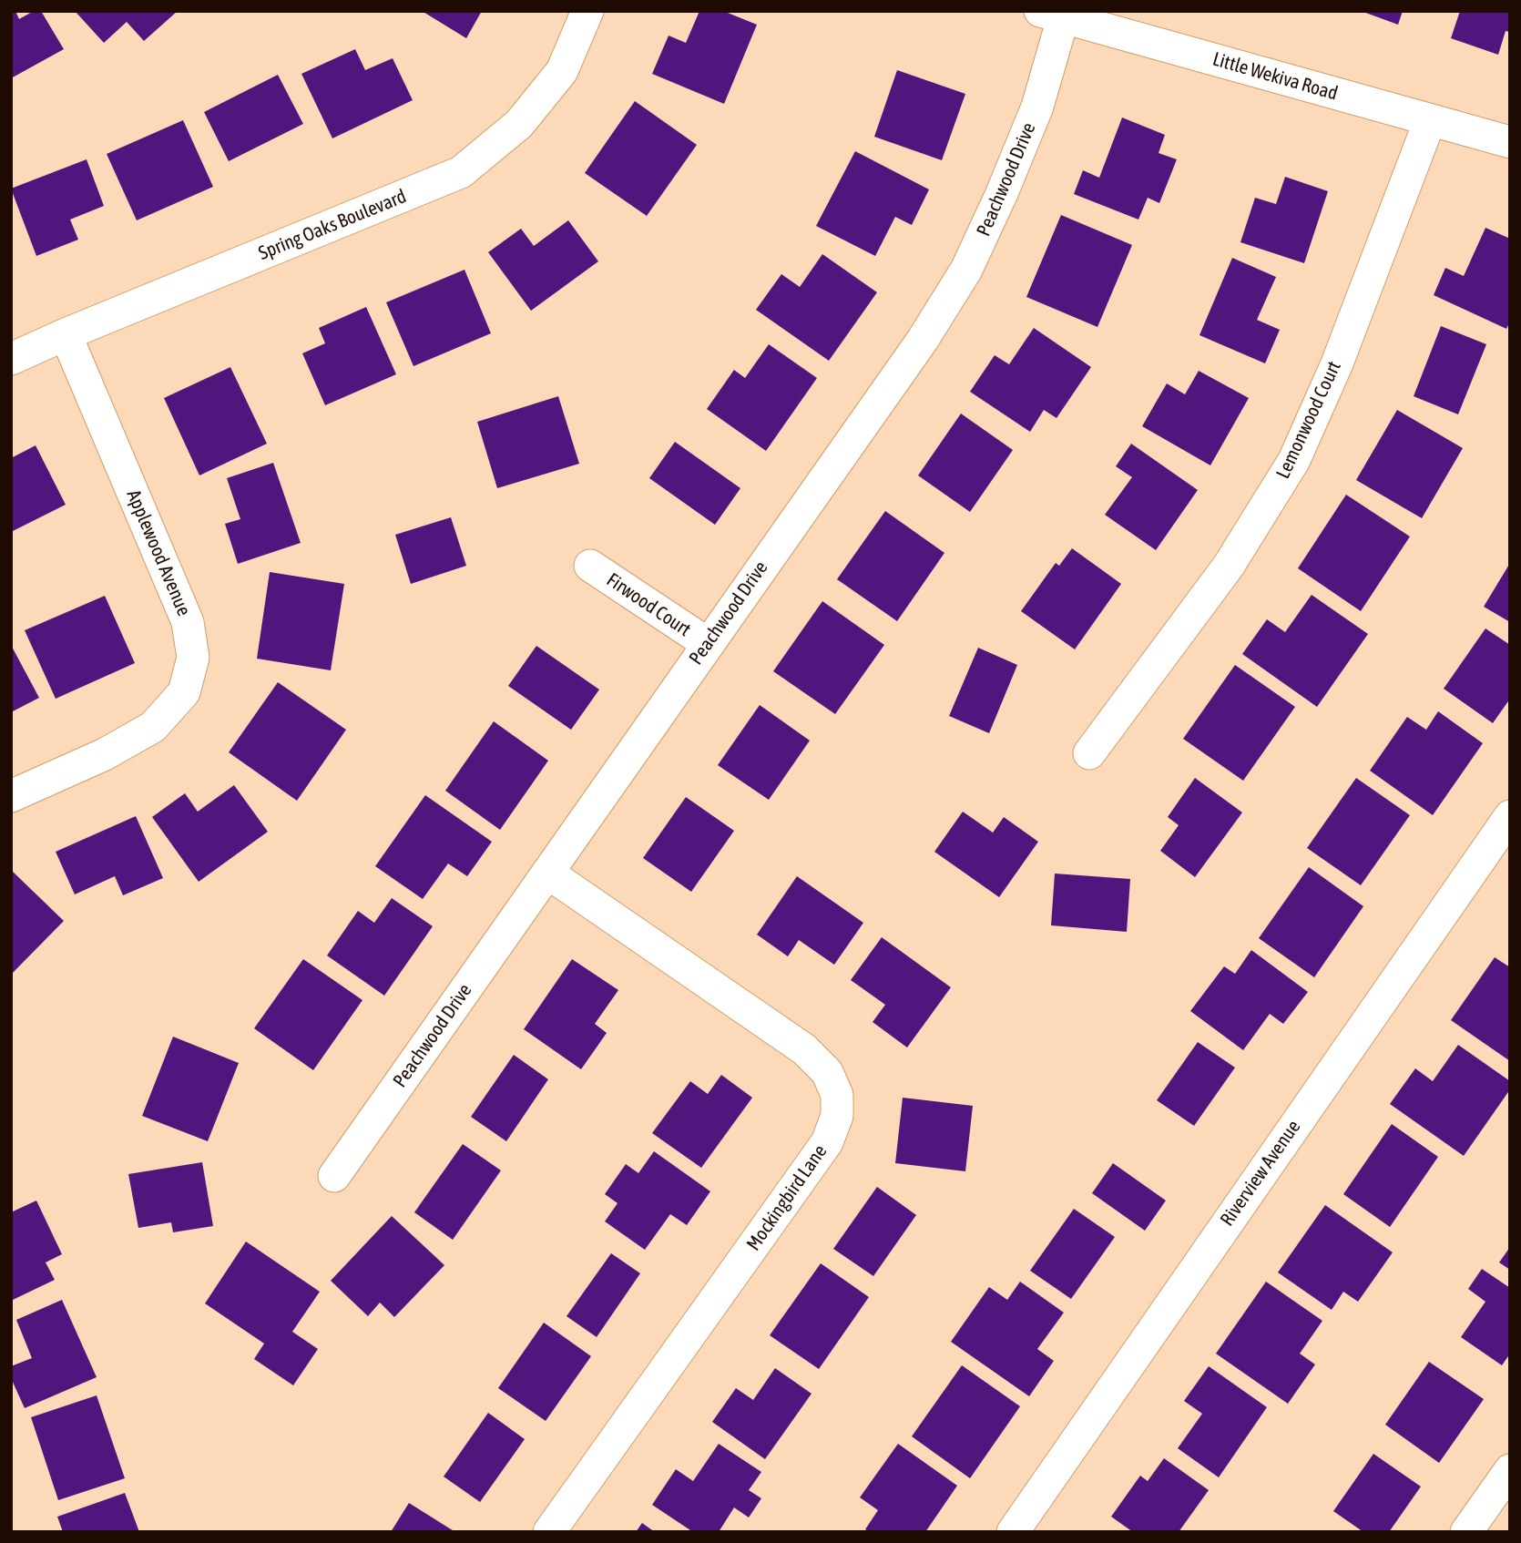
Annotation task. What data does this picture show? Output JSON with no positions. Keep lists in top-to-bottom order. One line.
{"streets":{"street":["Little Wekiva Road","Peachwood Drive","Spring Oaks Boulevard","Lemonwood Court","Applewood Avenue","Firwood Court","Riverview Avenue","Mockingbird Lane"]},"crossings":[["Little Wekiva Road","Peachwood Drive"],["Little Wekiva Road","Lemonwood Court"],["Peachwood Drive","Firwood Court"],["Peachwood Drive","Mockingbird Lane"],["Spring Oaks Boulevard","Applewood Avenue"]]}
